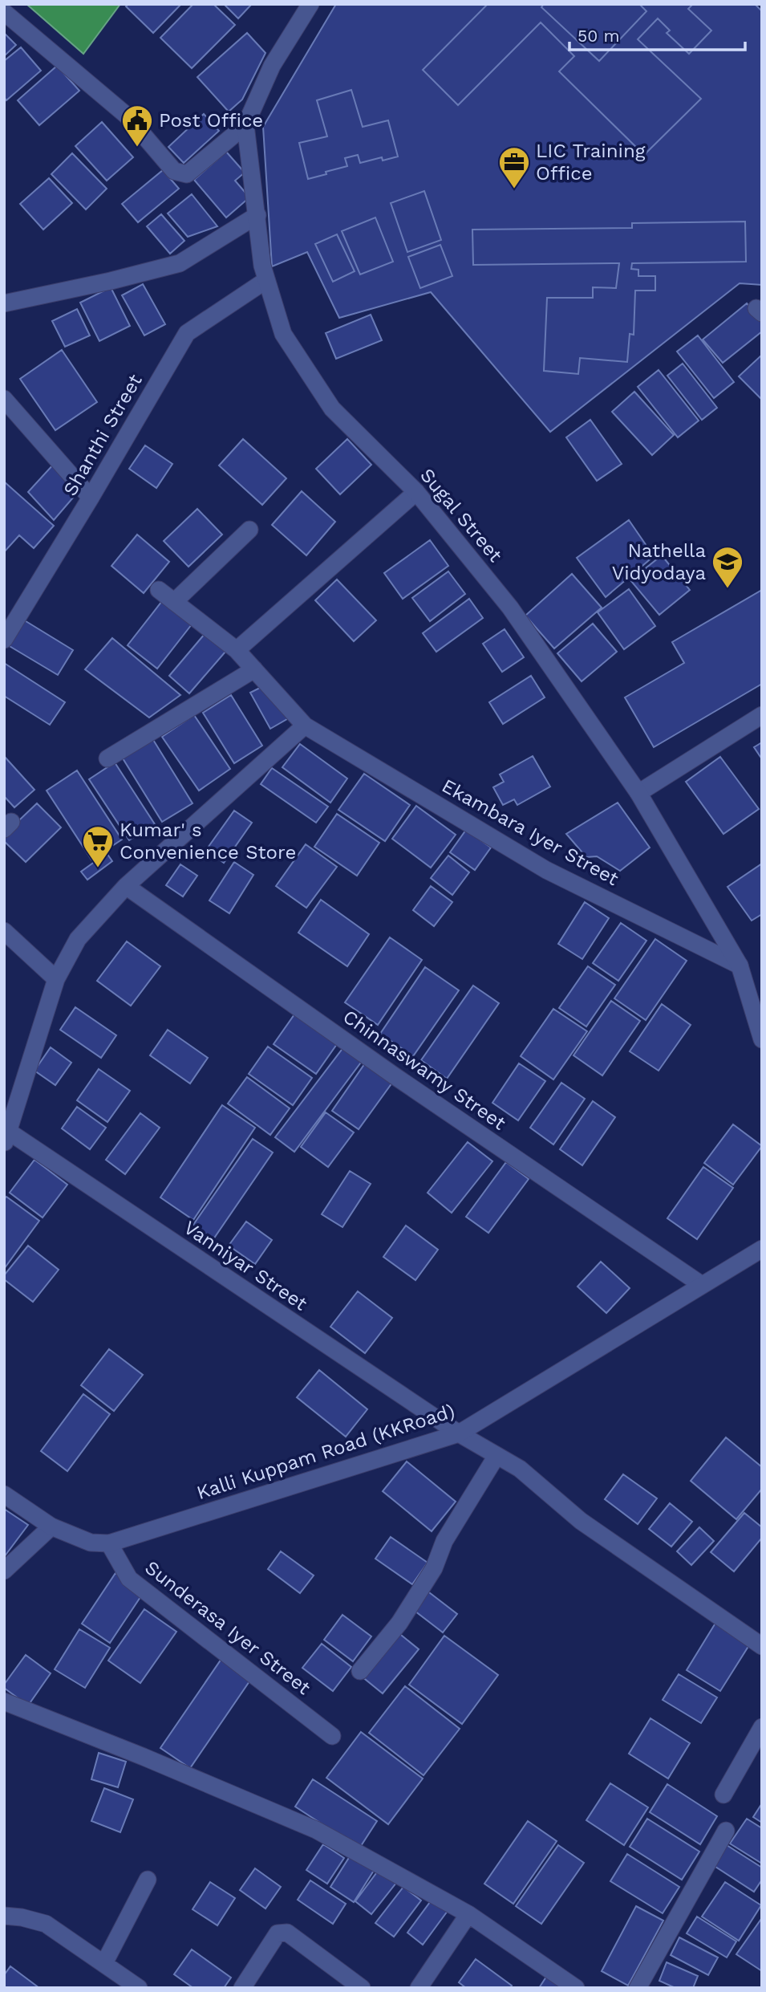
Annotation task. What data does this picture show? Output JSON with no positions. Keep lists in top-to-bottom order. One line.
{"streets":{"street":["Shanthi Street","Sugal Street","Ekambara Iyer Street","Chinnaswamy Street","Vanniyar Street","Kalli Kuppam Road (KKRoad)","Sunderasa Iyer Street"]},"crossings":[["Shanthi Street","Sugal Street"],["Sugal Street","Ekambara Iyer Street"],["Chinnaswamy Street","Kalli Kuppam Road (KKRoad)"],["Vanniyar Street","Kalli Kuppam Road (KKRoad)"],["Kalli Kuppam Road (KKRoad)","Sunderasa Iyer Street"]],"places":{"public building":["Post Office"],"office":["LIC Training Office"],"school or university":["Nathella Vidyodaya"],"supermarket":["Kumar' s Convenience Store"]},"scale_bar":"50 m"}
